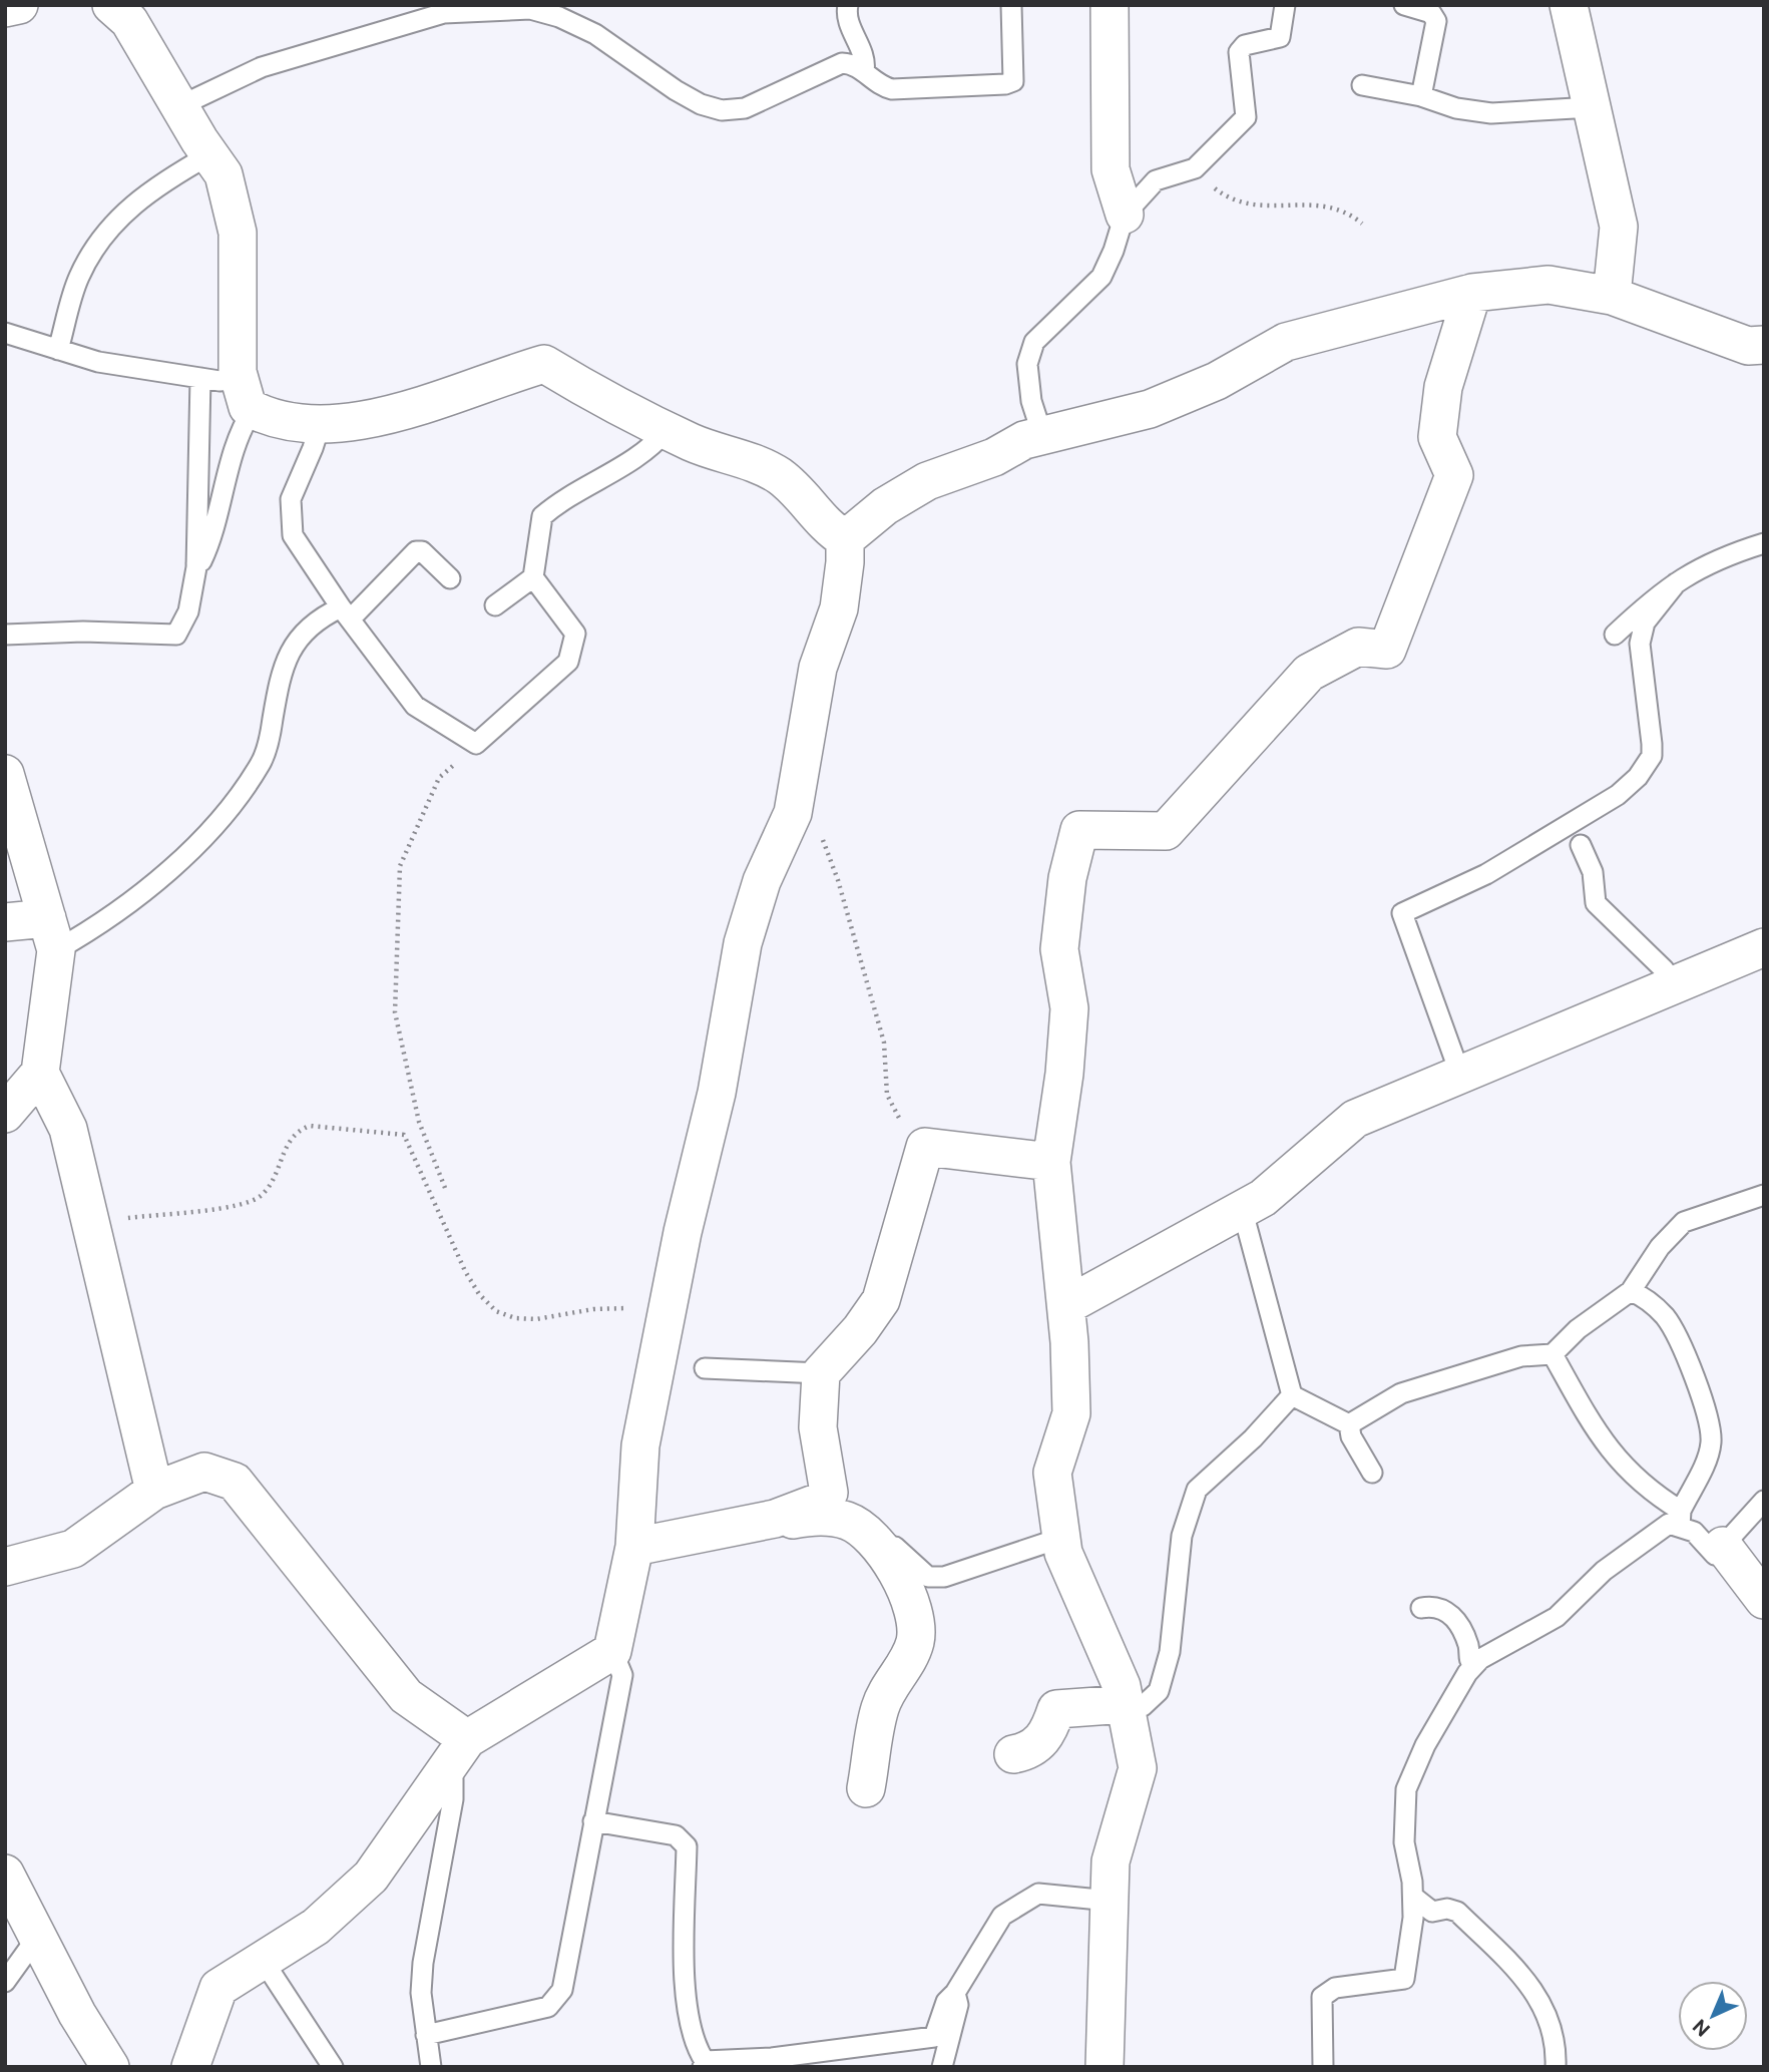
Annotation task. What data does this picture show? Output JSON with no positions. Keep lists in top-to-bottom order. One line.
{"north":"bottom left"}
